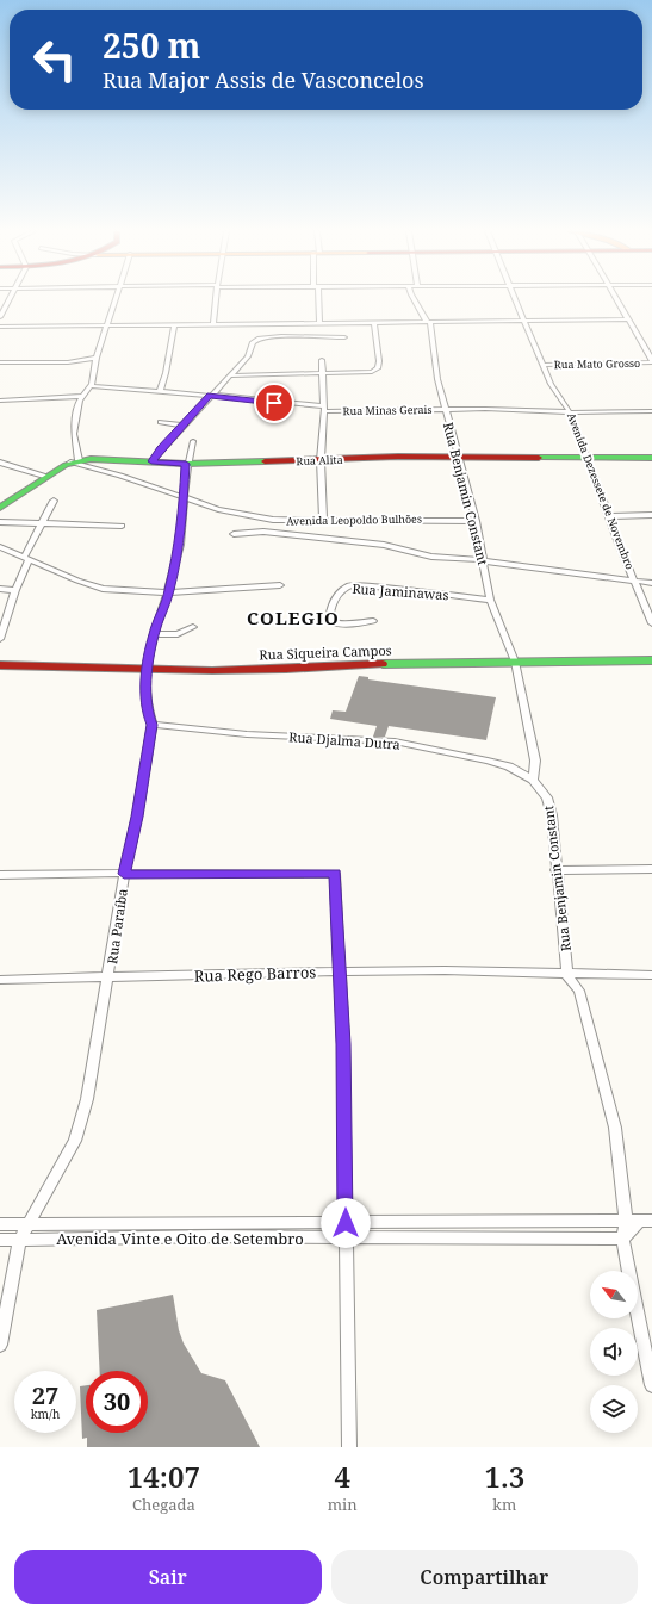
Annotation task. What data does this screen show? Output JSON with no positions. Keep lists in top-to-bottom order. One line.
{"streets":{"street":["Rua Mato Grosso","Rua Minas Gerais","Rua Alita","Avenida Dezessete de Novembro","Rua Benjamin Constant","Avenida Leopoldo Bulhões","Rua Jaminawas","Rua Siqueira Campos","Rua Djalma Dutra","Rua Paraíba","Rua Rego Barros","Avenida Vinte e Oito de Setembro"]},"crossings":[["Rua Mato Grosso","Avenida Dezessete de Novembro"],["Rua Minas Gerais","Avenida Dezessete de Novembro"],["Rua Minas Gerais","Rua Benjamin Constant"],["Rua Alita","Avenida Dezessete de Novembro"],["Rua Alita","Rua Benjamin Constant"],["Rua Alita","Avenida Leopoldo Bulhões"],["Rua Alita","Rua Paraíba"],["Rua Benjamin Constant","Avenida Leopoldo Bulhões"],["Rua Benjamin Constant","Rua Jaminawas"],["Rua Benjamin Constant","Rua Siqueira Campos"],["Rua Benjamin Constant","Rua Djalma Dutra"],["Rua Benjamin Constant","Rua Rego Barros"],["Rua Benjamin Constant","Avenida Vinte e Oito de Setembro"],["Avenida Leopoldo Bulhões","Rua Paraíba"],["Rua Siqueira Campos","Rua Paraíba"],["Rua Djalma Dutra","Rua Paraíba"],["Rua Paraíba","Rua Rego Barros"],["Rua Paraíba","Avenida Vinte e Oito de Setembro"]],"districts":["COLEGIO"],"north":"top left","page":{"turn":["250 m","Rua Major Assis de Vasconcelos"],"speed":"27 km/h","limit":"30","eta":["14:07","Chegada","4","min","1.3","km"],"buttons":["Sair","Compartilhar"]}}
